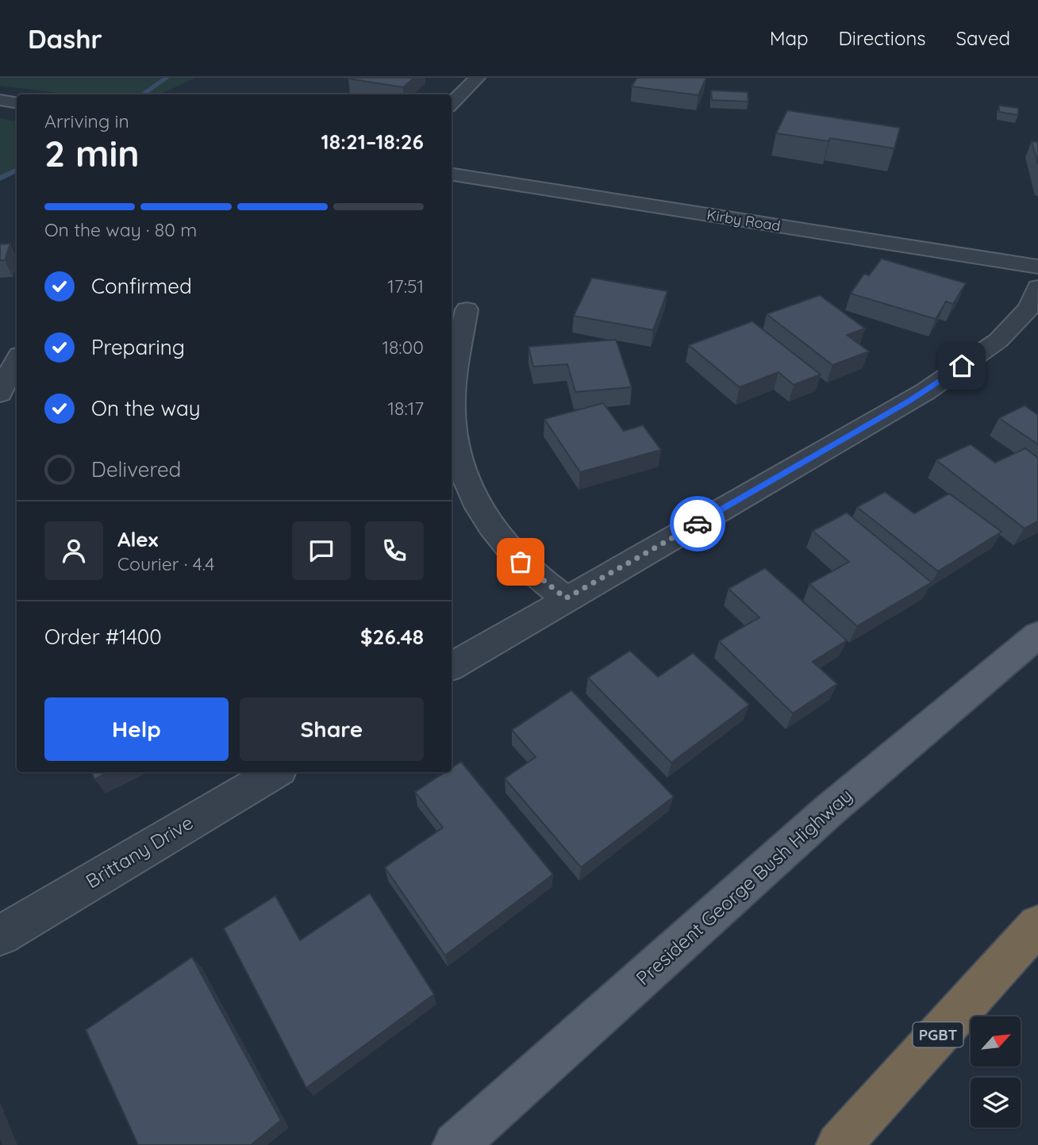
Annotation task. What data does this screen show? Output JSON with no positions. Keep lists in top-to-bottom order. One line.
{"streets":{"highway":["PGBT"],"main road":["President George Bush Highway"],"street":["Kirby Road","Brittany Drive"]},"north":"top right","page":{"header":"Dashr","nav":["Map","Directions","Saved"],"heading":["2 min","Arriving in","18:21–18:26"],"panel":["Alex","Courier · 4.4","Order #1400","$26.48"],"bar":"On the way · 80 m","list":[["Confirmed","17:51"],["Preparing","18:00"],["On the way","18:17"],"Delivered"],"buttons":["Help","Share"]}}
